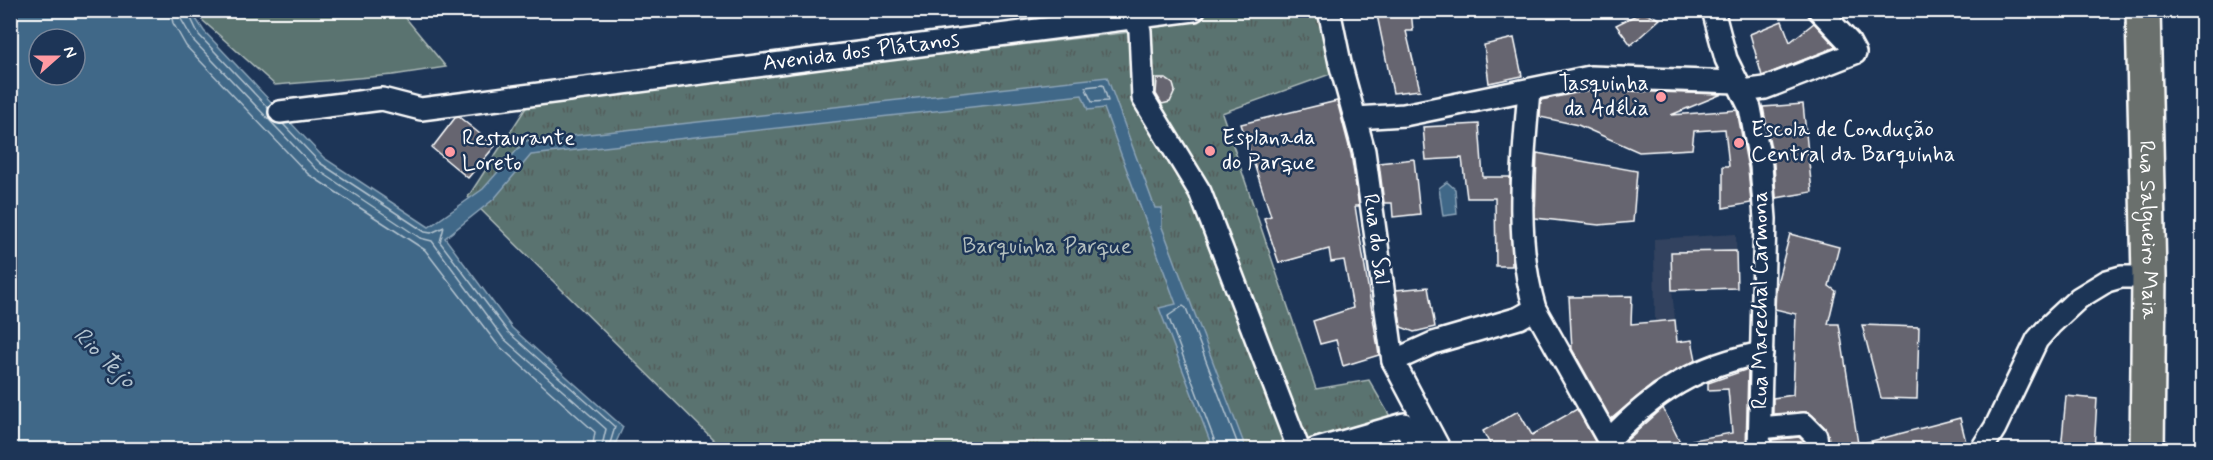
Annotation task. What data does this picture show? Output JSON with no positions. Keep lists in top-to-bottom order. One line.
{"streets":{"main road":["Rua Salgueiro Maia"],"street":["Avenida dos Plátanos","Rua do Sal","Rua Marechal Carmona"]},"water":["Rio Tejo"],"parks":["Barquinha Parque"],"places":["Tasquinha da Adélia","Escola de Condução Central da Barquinha","Esplanada do Parque","Restaurante Loreto"],"north":"right"}
